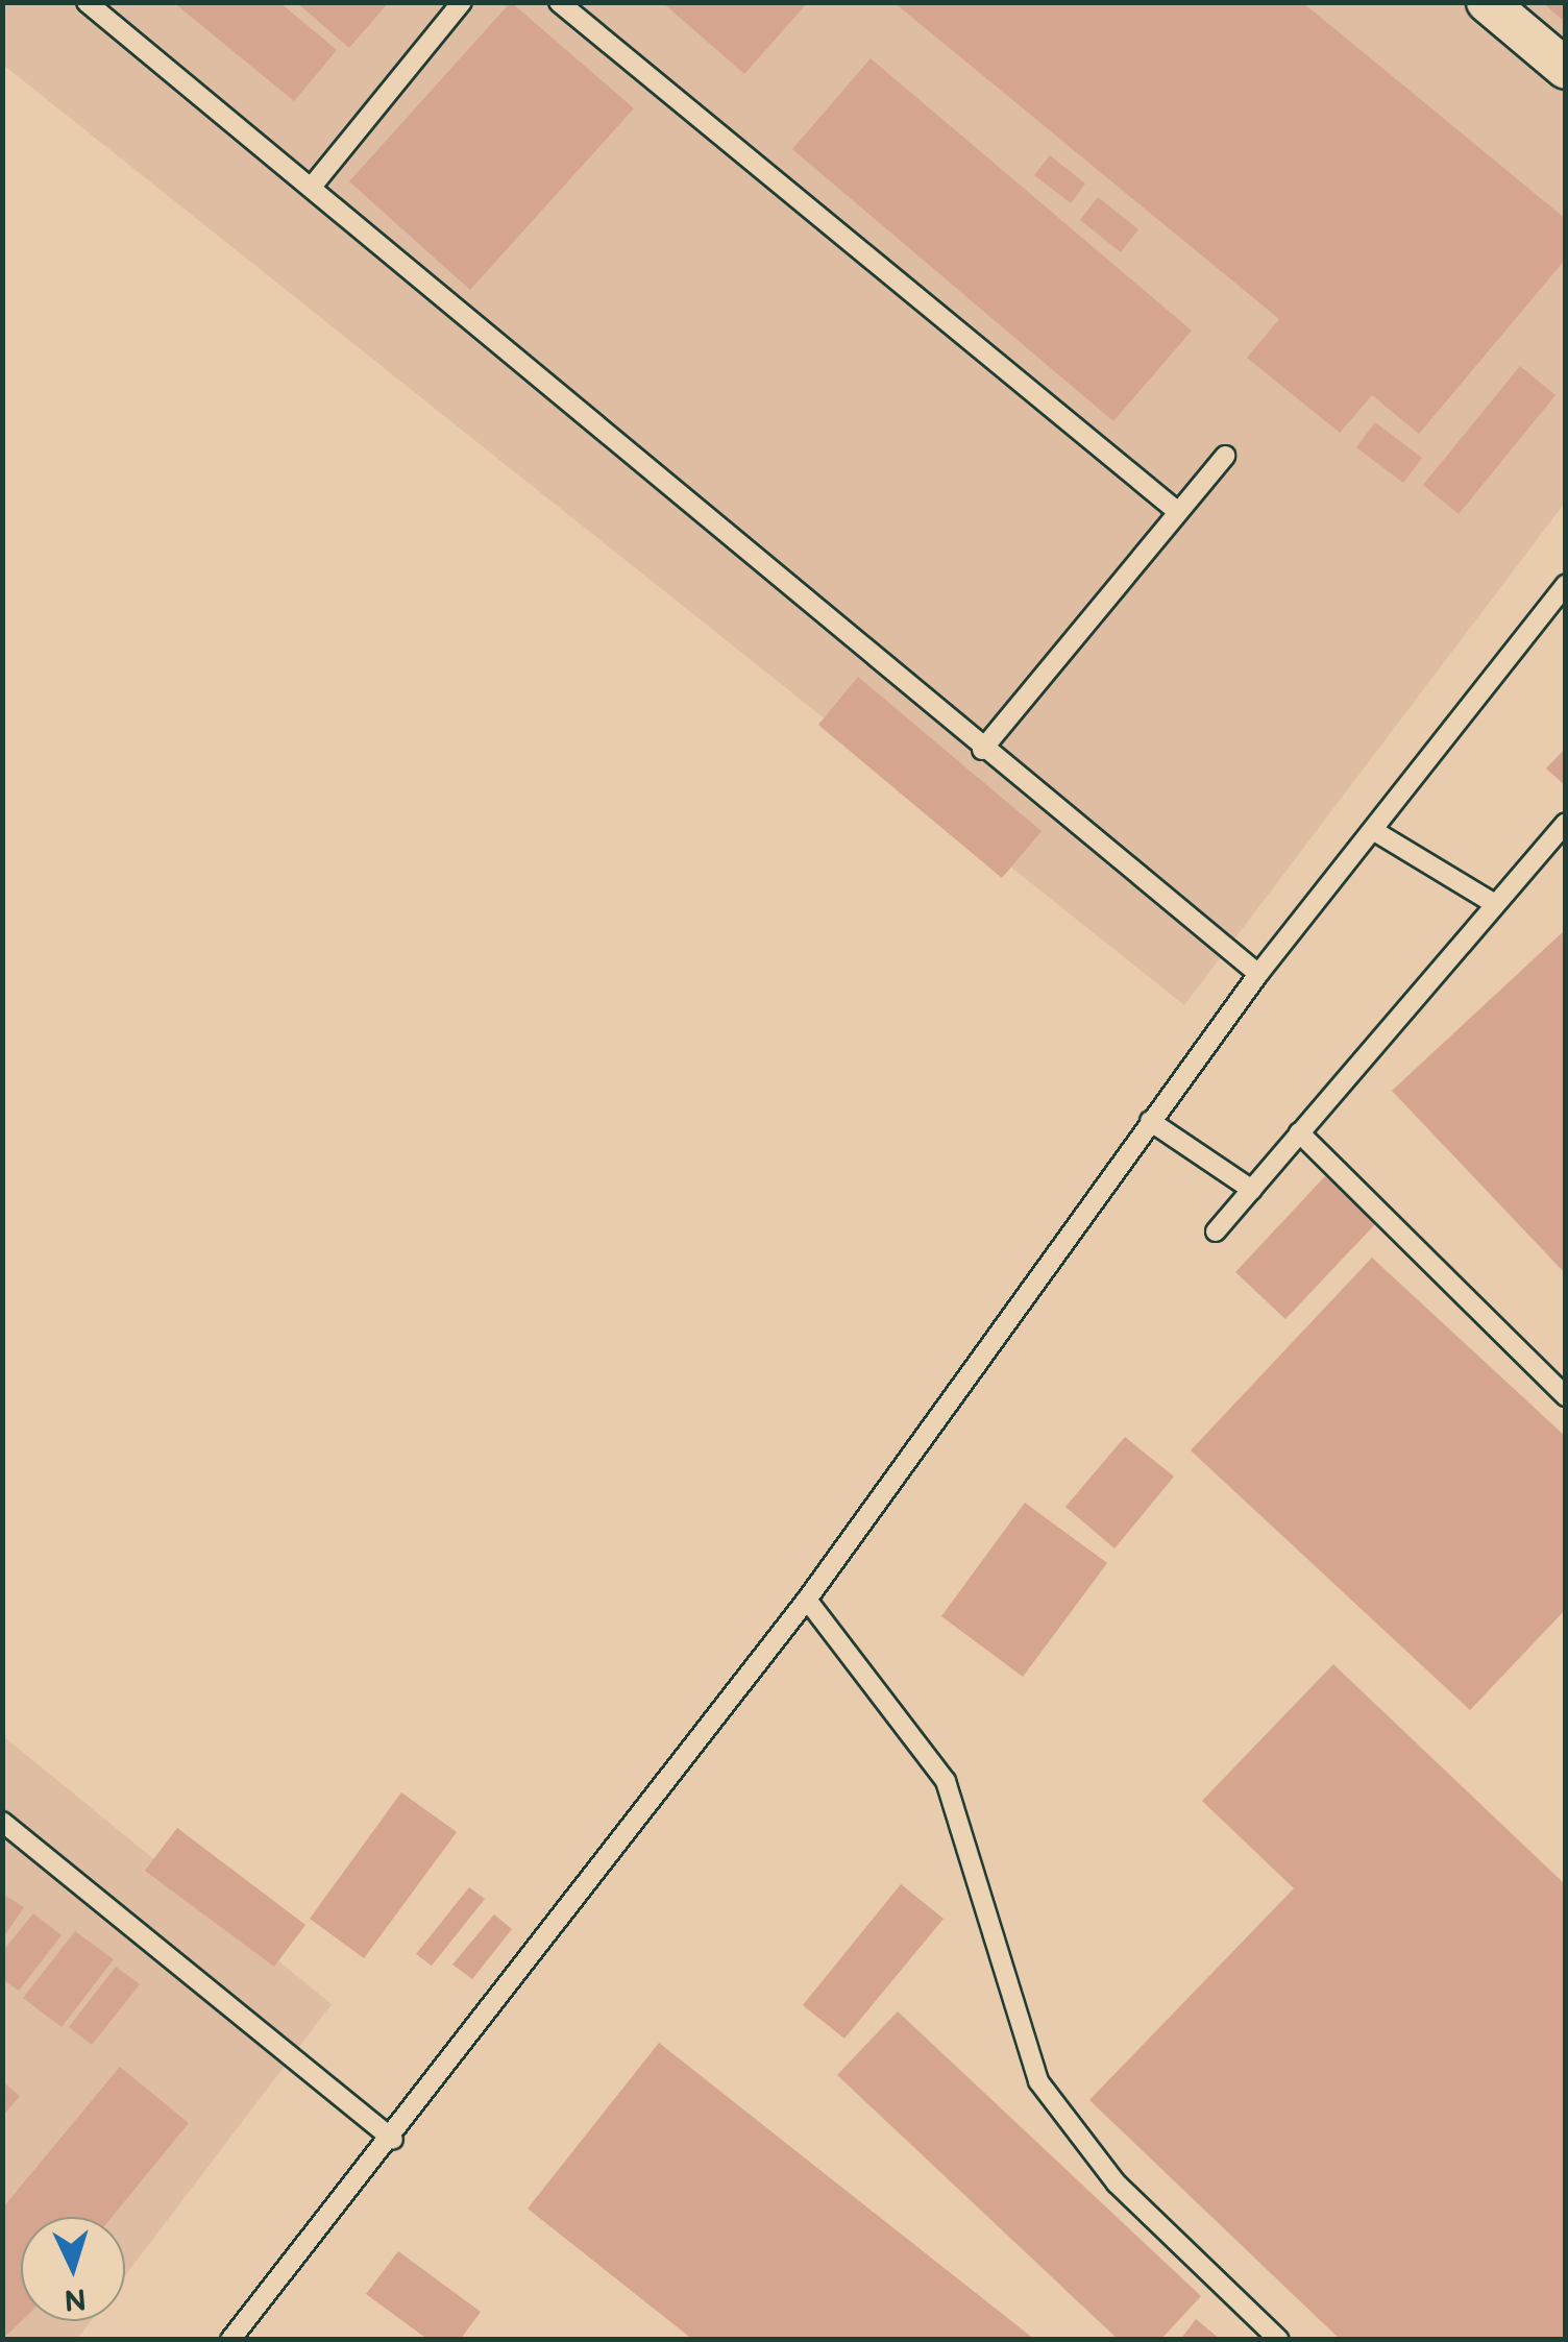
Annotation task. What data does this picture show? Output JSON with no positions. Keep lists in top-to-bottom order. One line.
{"north":"bottom"}
